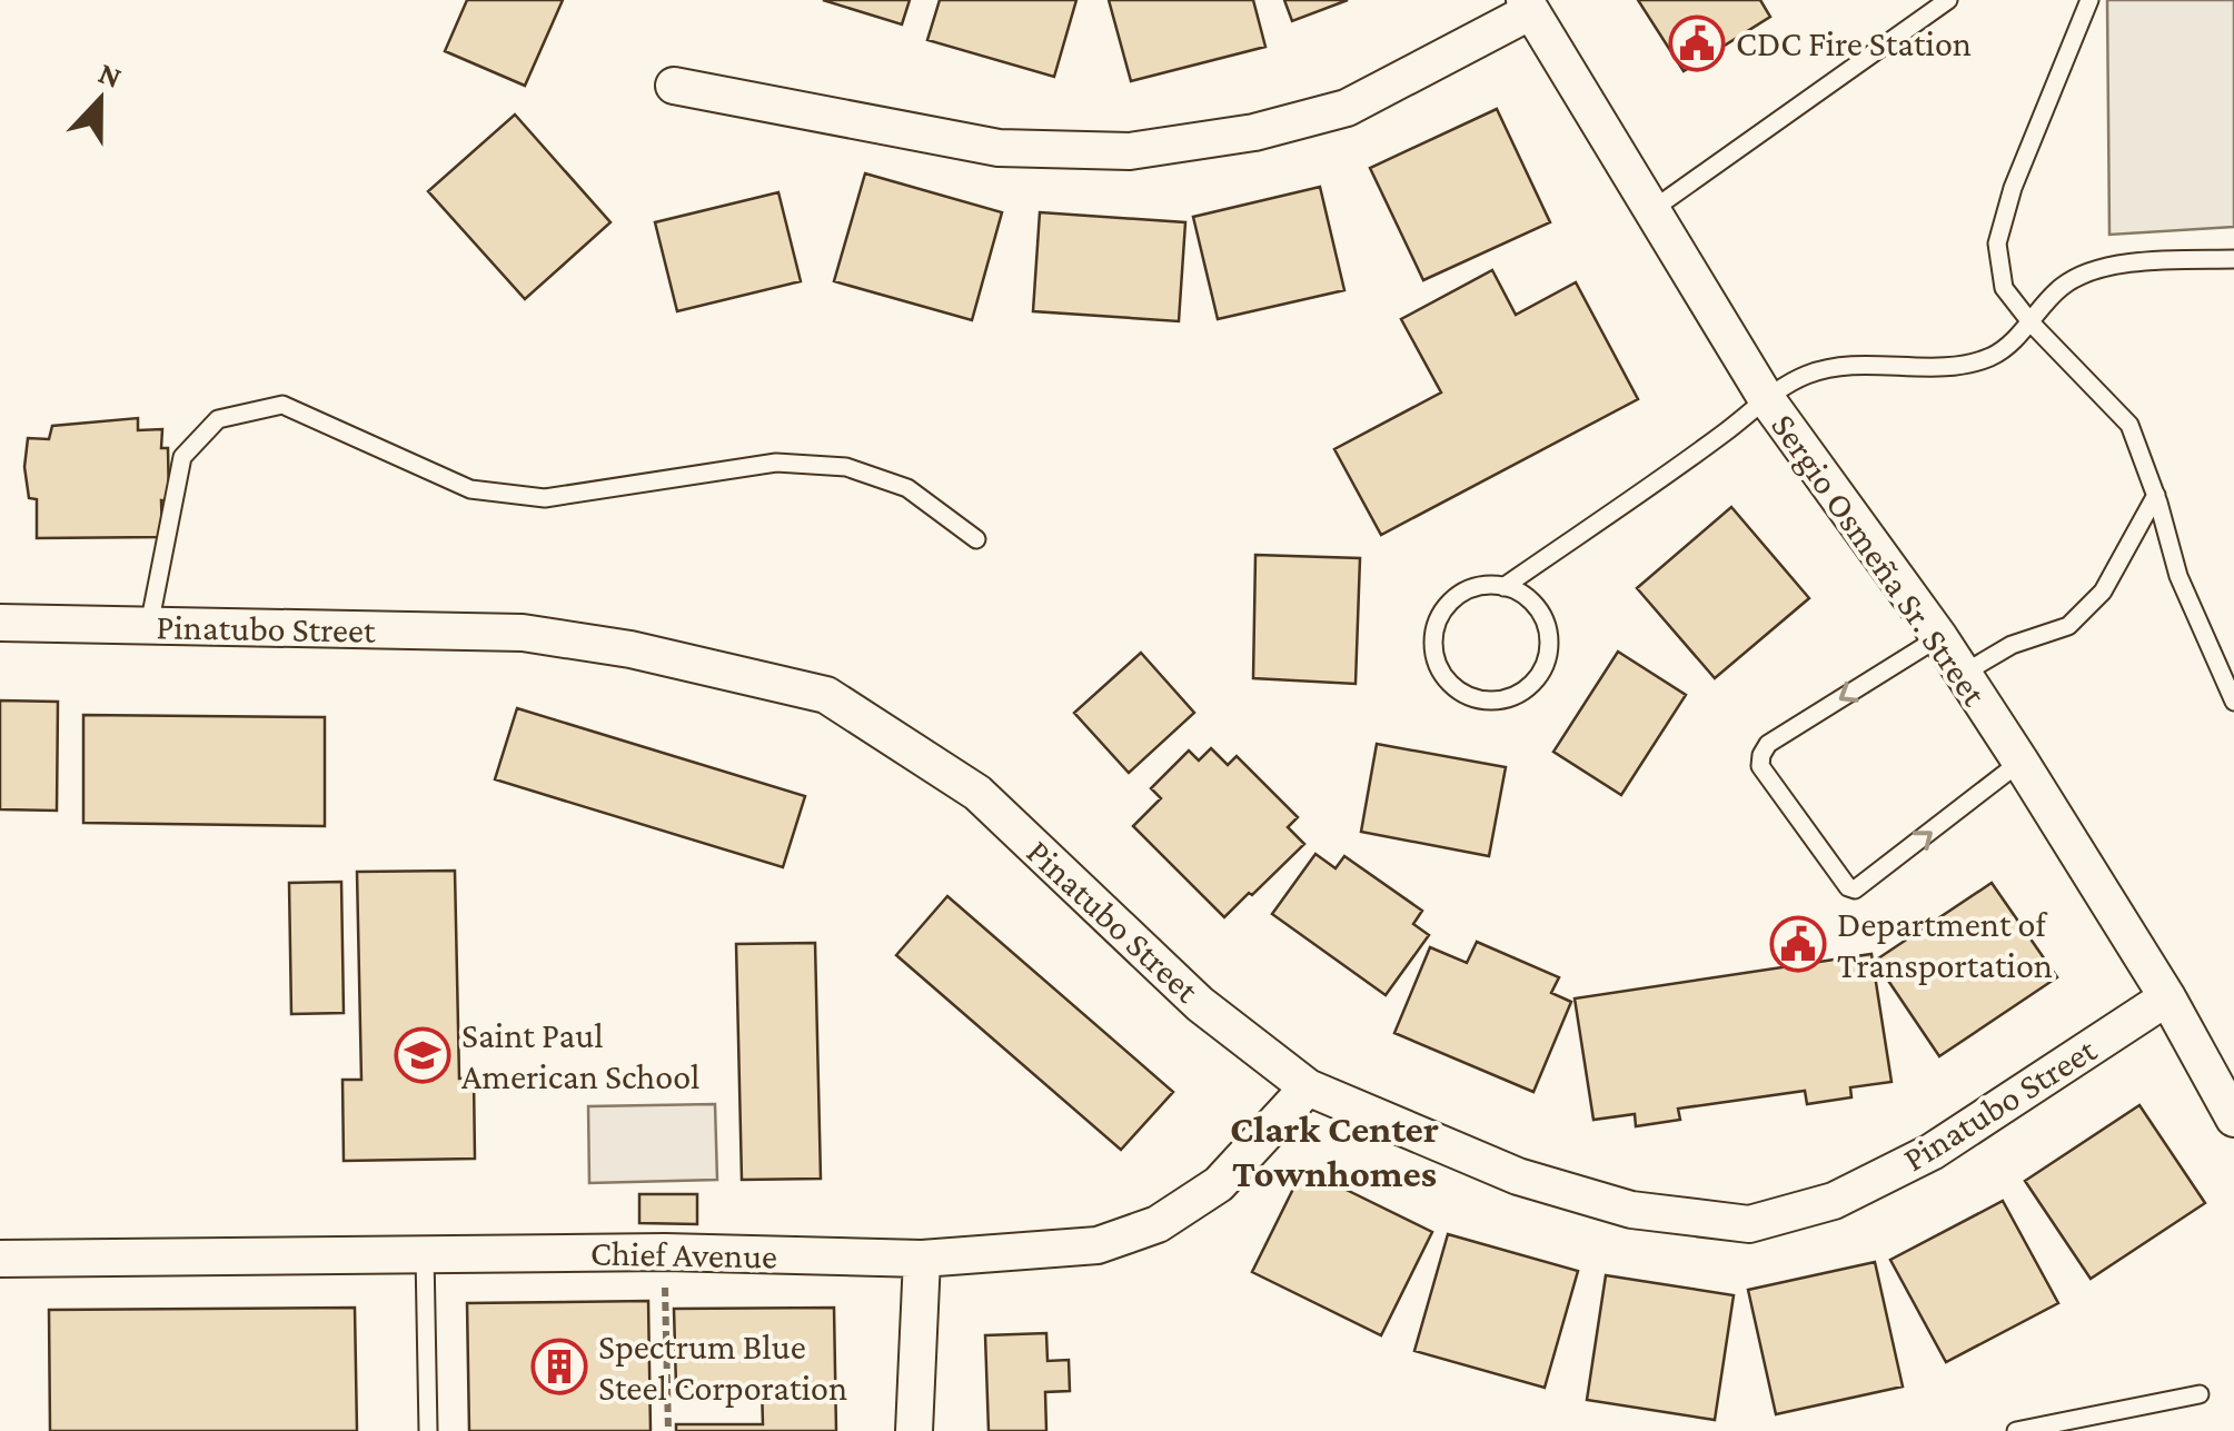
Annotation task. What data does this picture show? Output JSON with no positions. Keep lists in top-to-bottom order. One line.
{"streets":{"street":["Sergio Osmeña Sr. Street","Pinatubo Street","Chief Avenue"]},"crossings":[["Sergio Osmeña Sr. Street","Pinatubo Street"],["Pinatubo Street","Chief Avenue"]],"districts":["Clark Center Townhomes"],"places":{"public building":["CDC Fire Station","Department of Transportation"],"school or university":["Saint Paul American School"],"building":["Spectrum Blue Steel Corporation"]},"north":"top"}
